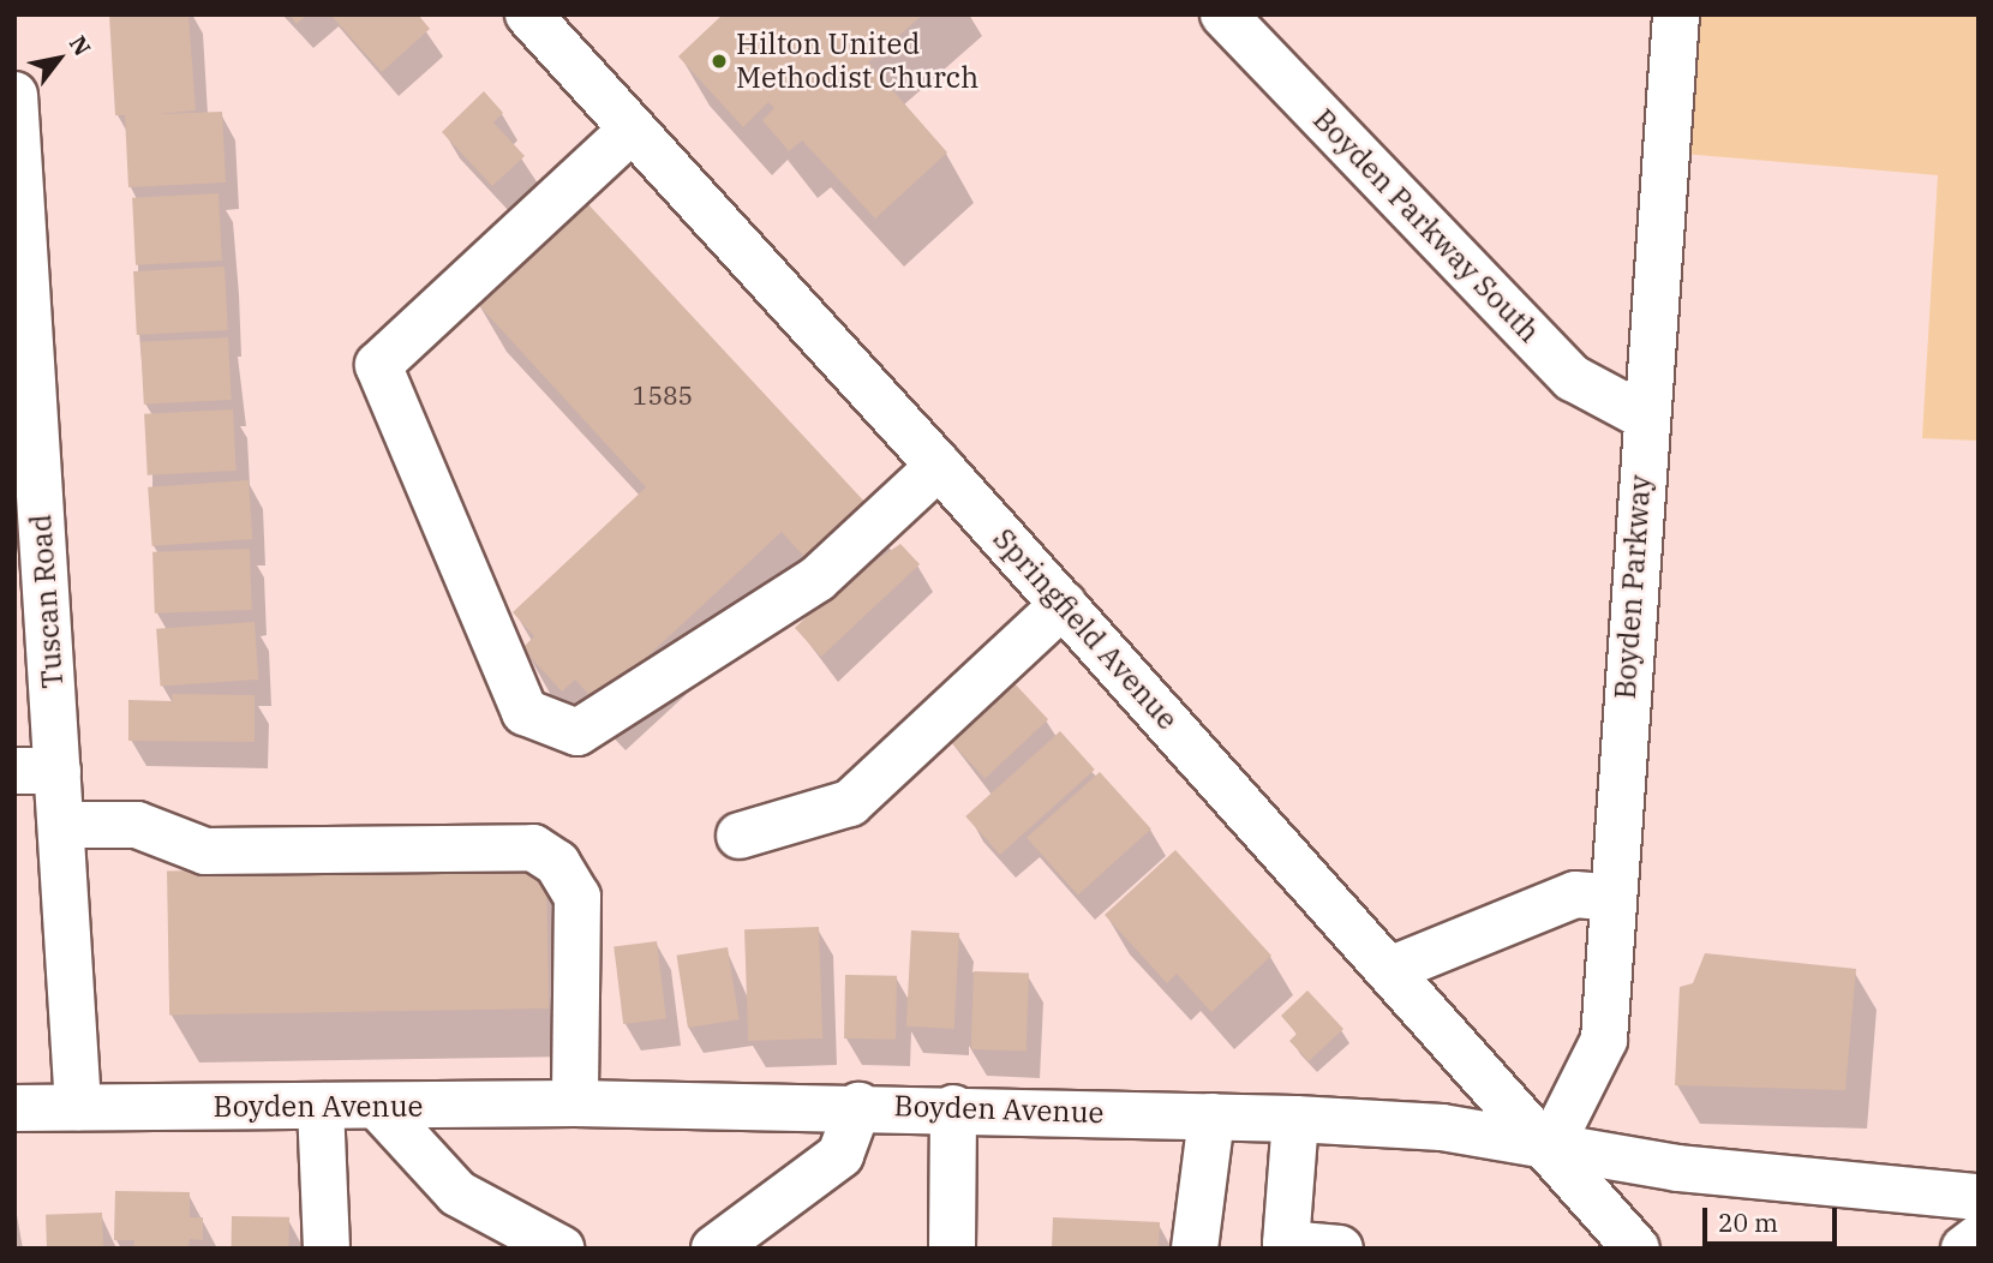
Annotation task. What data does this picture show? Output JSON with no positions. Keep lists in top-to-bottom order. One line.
{"streets":{"street":["Boyden Parkway South","Boyden Parkway","Tuscan Road","Springfield Avenue","Boyden Avenue"]},"crossings":[["Boyden Parkway South","Boyden Parkway"],["Boyden Parkway","Springfield Avenue"],["Boyden Parkway","Boyden Avenue"],["Tuscan Road","Boyden Avenue"],["Springfield Avenue","Boyden Avenue"]],"places":["Hilton United Methodist Church"],"house_numbers":["1585"],"scale_bar":"20 m","north":"top right"}
